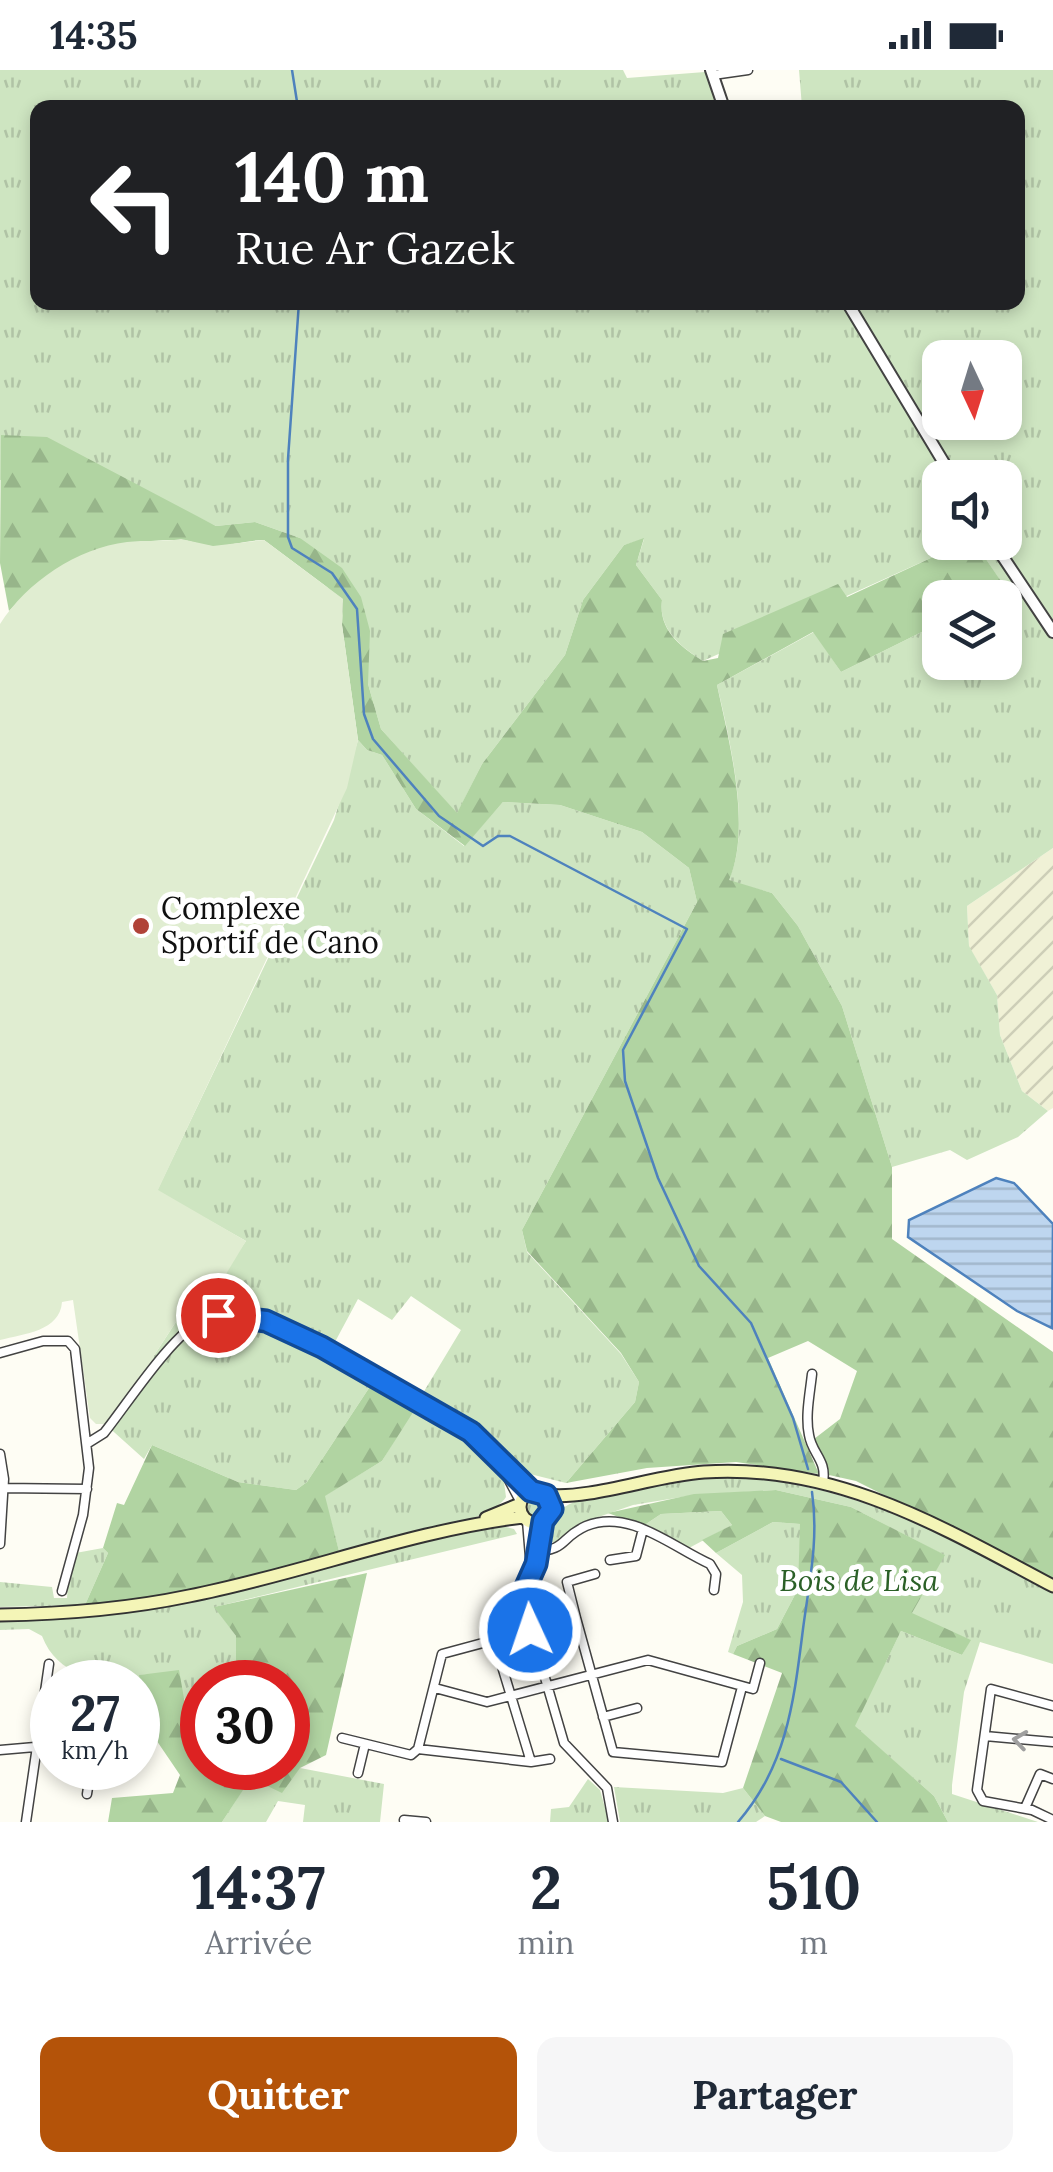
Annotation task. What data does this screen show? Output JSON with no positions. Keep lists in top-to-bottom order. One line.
{"parks":["Bois de Lisa"],"places":["Complexe Sportif de Cano"],"north":"bottom","page":{"status":"14:35","turn":["140 m","Rue Ar Gazek"],"speed":"27 km/h","limit":"30","eta":["14:37","Arrivée","2","min","510","m"],"buttons":["Quitter","Partager"]}}
